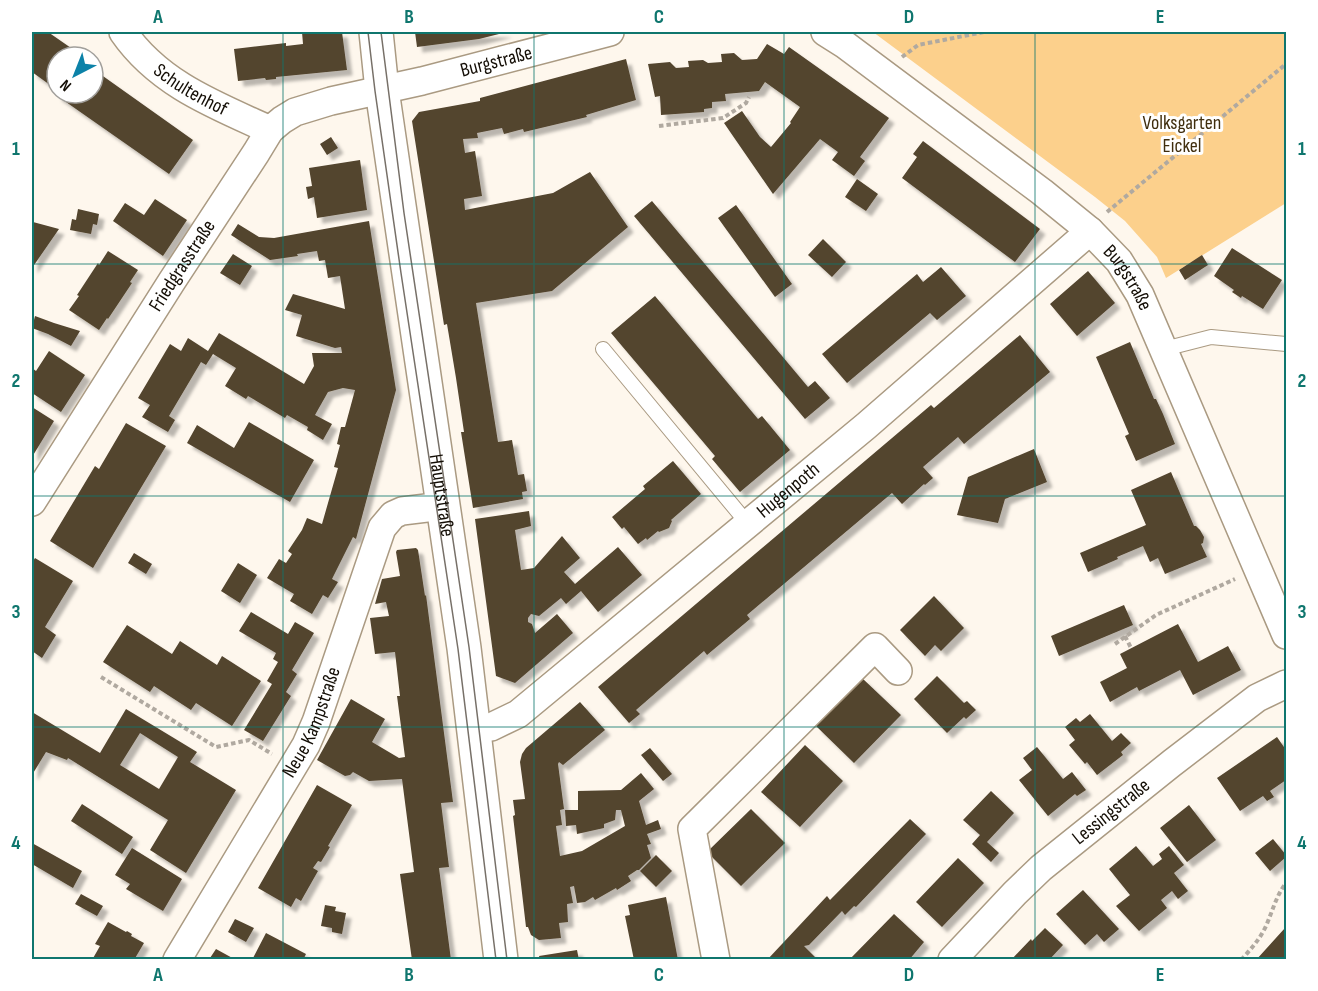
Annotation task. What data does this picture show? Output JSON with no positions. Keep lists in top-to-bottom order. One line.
{"streets":{"street":["Burgstraße","Schultenhof","Friedgrasstraße","Hugenpoth","Hauptstraße","Neue Kampstraße","Lessingstraße"]},"crossings":[["Burgstraße","Friedgrasstraße"],["Burgstraße","Hugenpoth"],["Burgstraße","Hauptstraße"],["Schultenhof","Friedgrasstraße"],["Friedgrasstraße","Hauptstraße"],["Hugenpoth","Hauptstraße"],["Hauptstraße","Neue Kampstraße"]],"parks":["Volksgarten Eickel"],"north":"bottom left","grid":{"columns":["A","B","C","D","E"],"rows":["1","2","3","4"]}}
